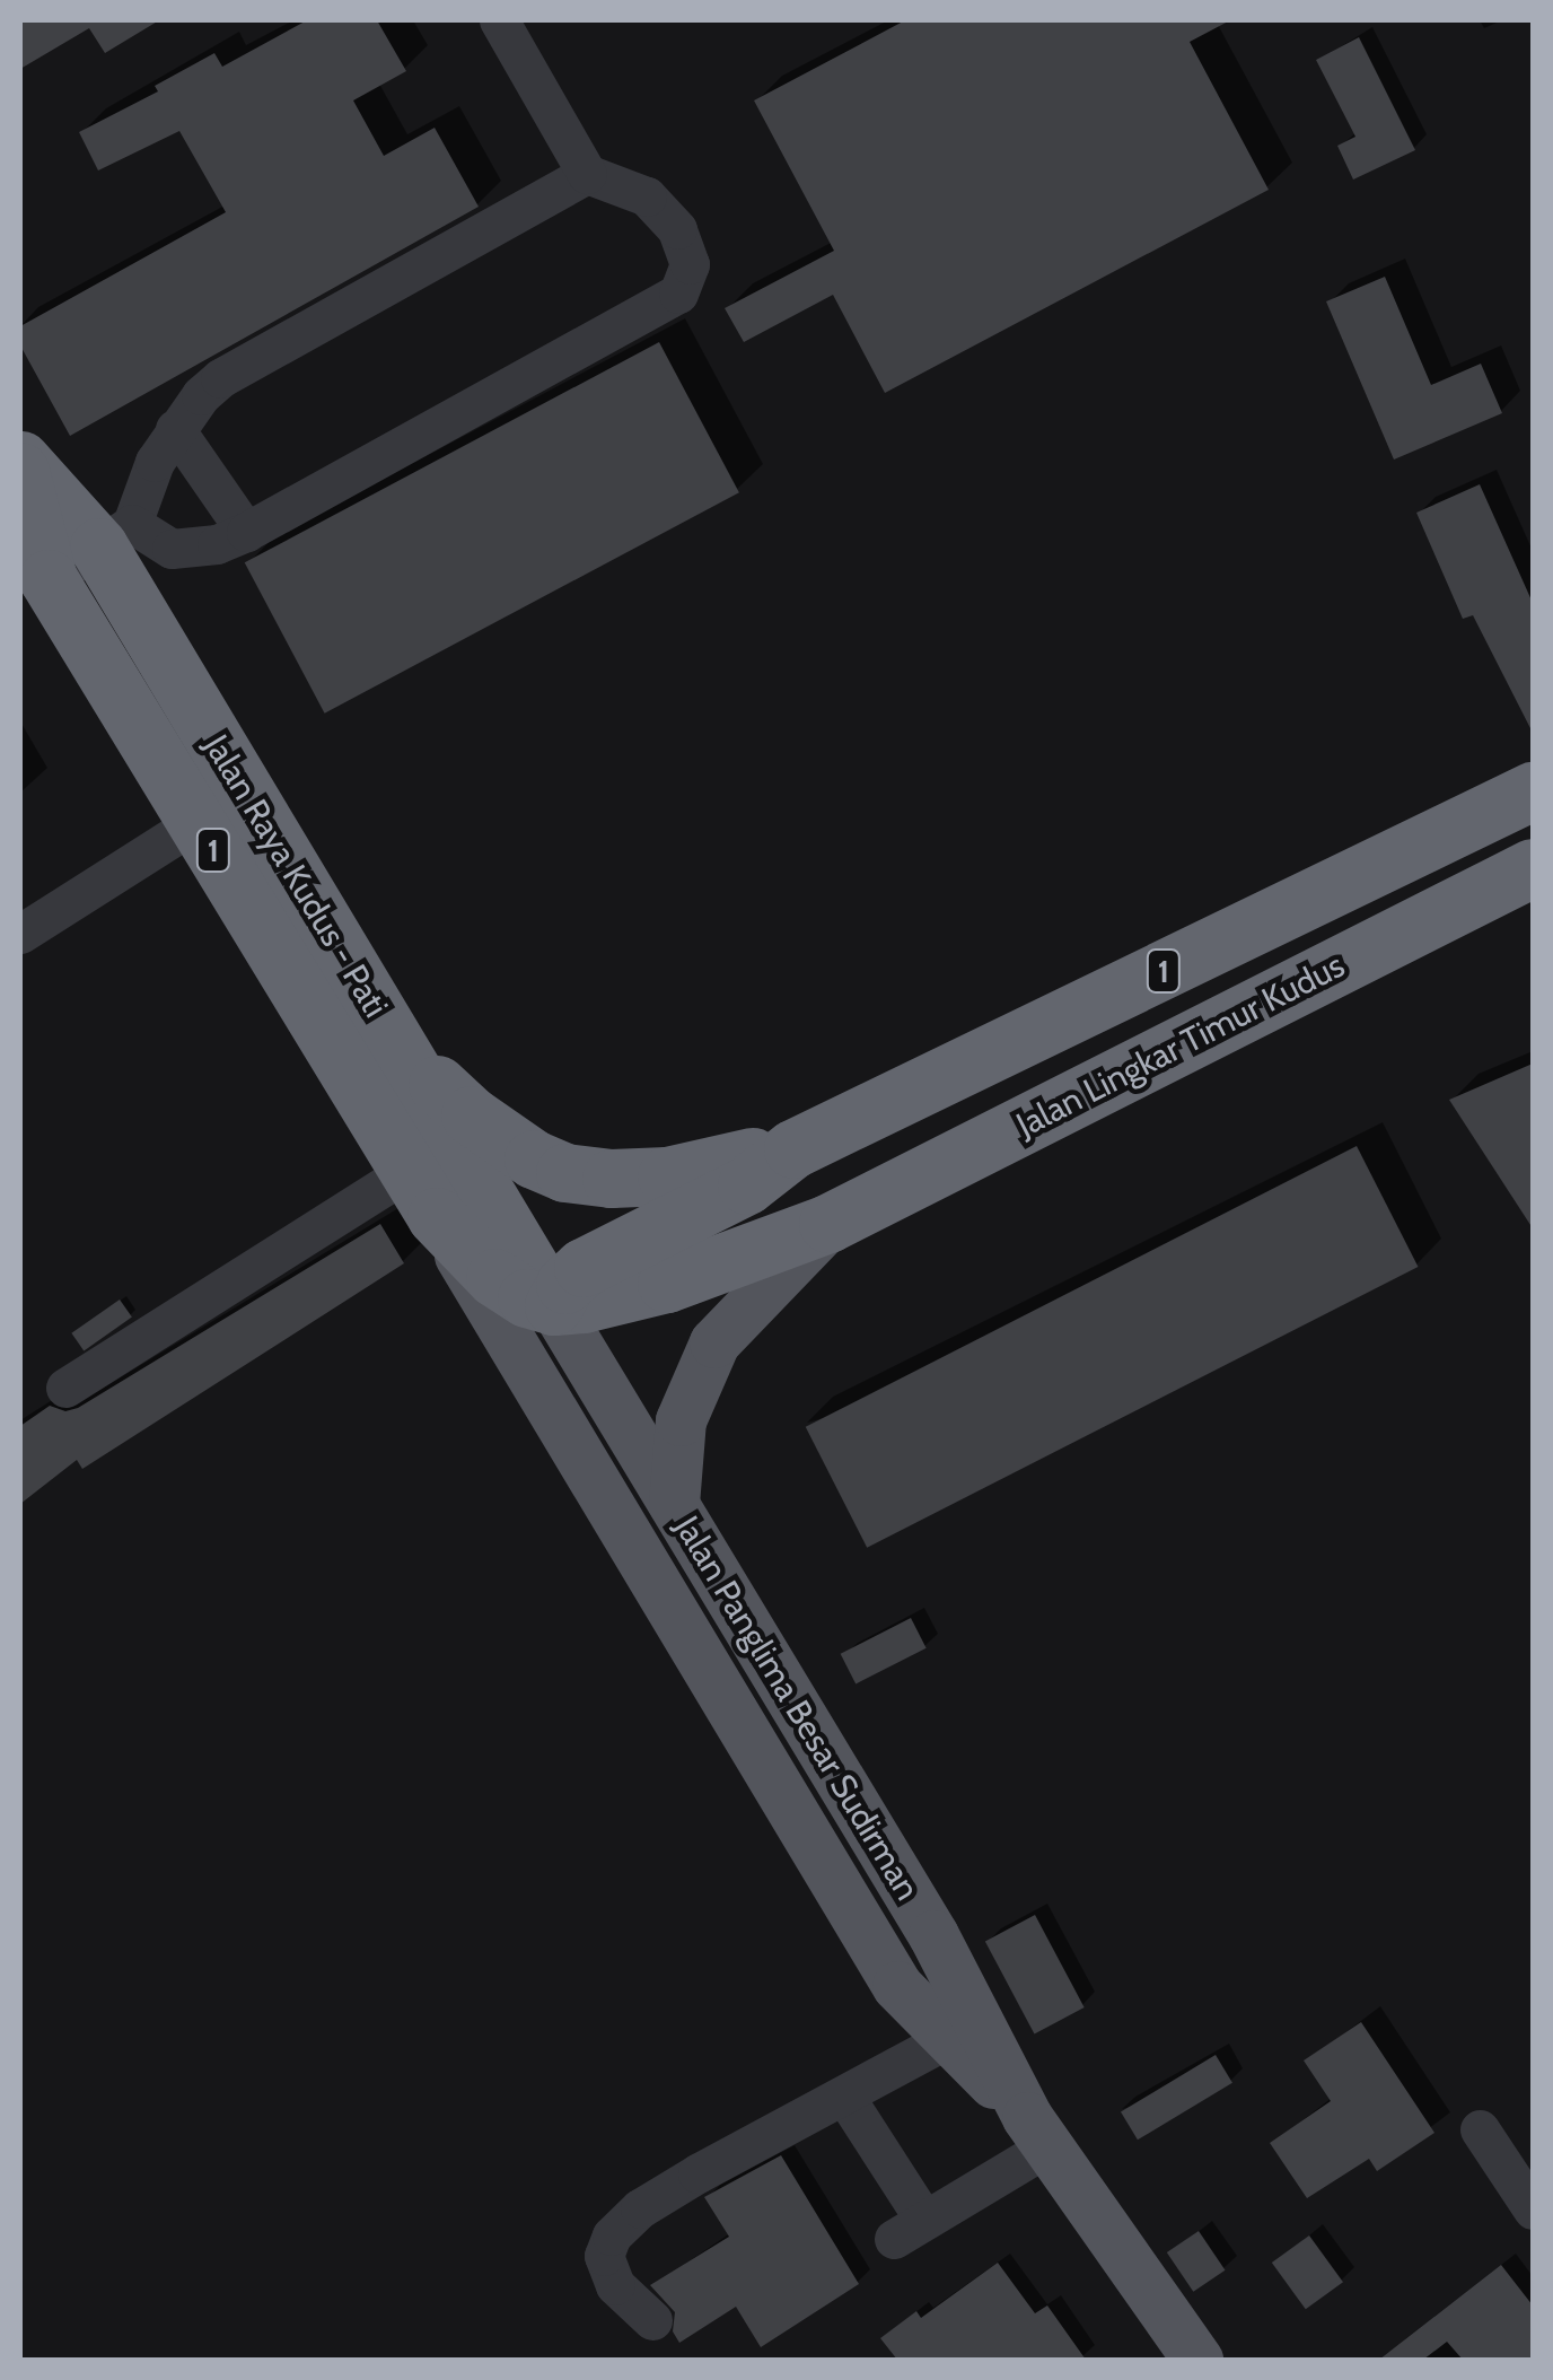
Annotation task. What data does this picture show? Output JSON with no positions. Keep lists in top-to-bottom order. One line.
{"streets":{"highway":["1","Jalan Raya Kudus - Pati","Jalan Lingkar Timur Kudus"],"main road":["Jalan Panglima Besar Sudirman"]},"crossings":[["1","Jalan Raya Kudus - Pati"],["1","Jalan Lingkar Timur Kudus"],["1","Jalan Panglima Besar Sudirman"],["Jalan Raya Kudus - Pati","Jalan Lingkar Timur Kudus"],["Jalan Raya Kudus - Pati","Jalan Panglima Besar Sudirman"],["Jalan Lingkar Timur Kudus","Jalan Panglima Besar Sudirman"]]}
